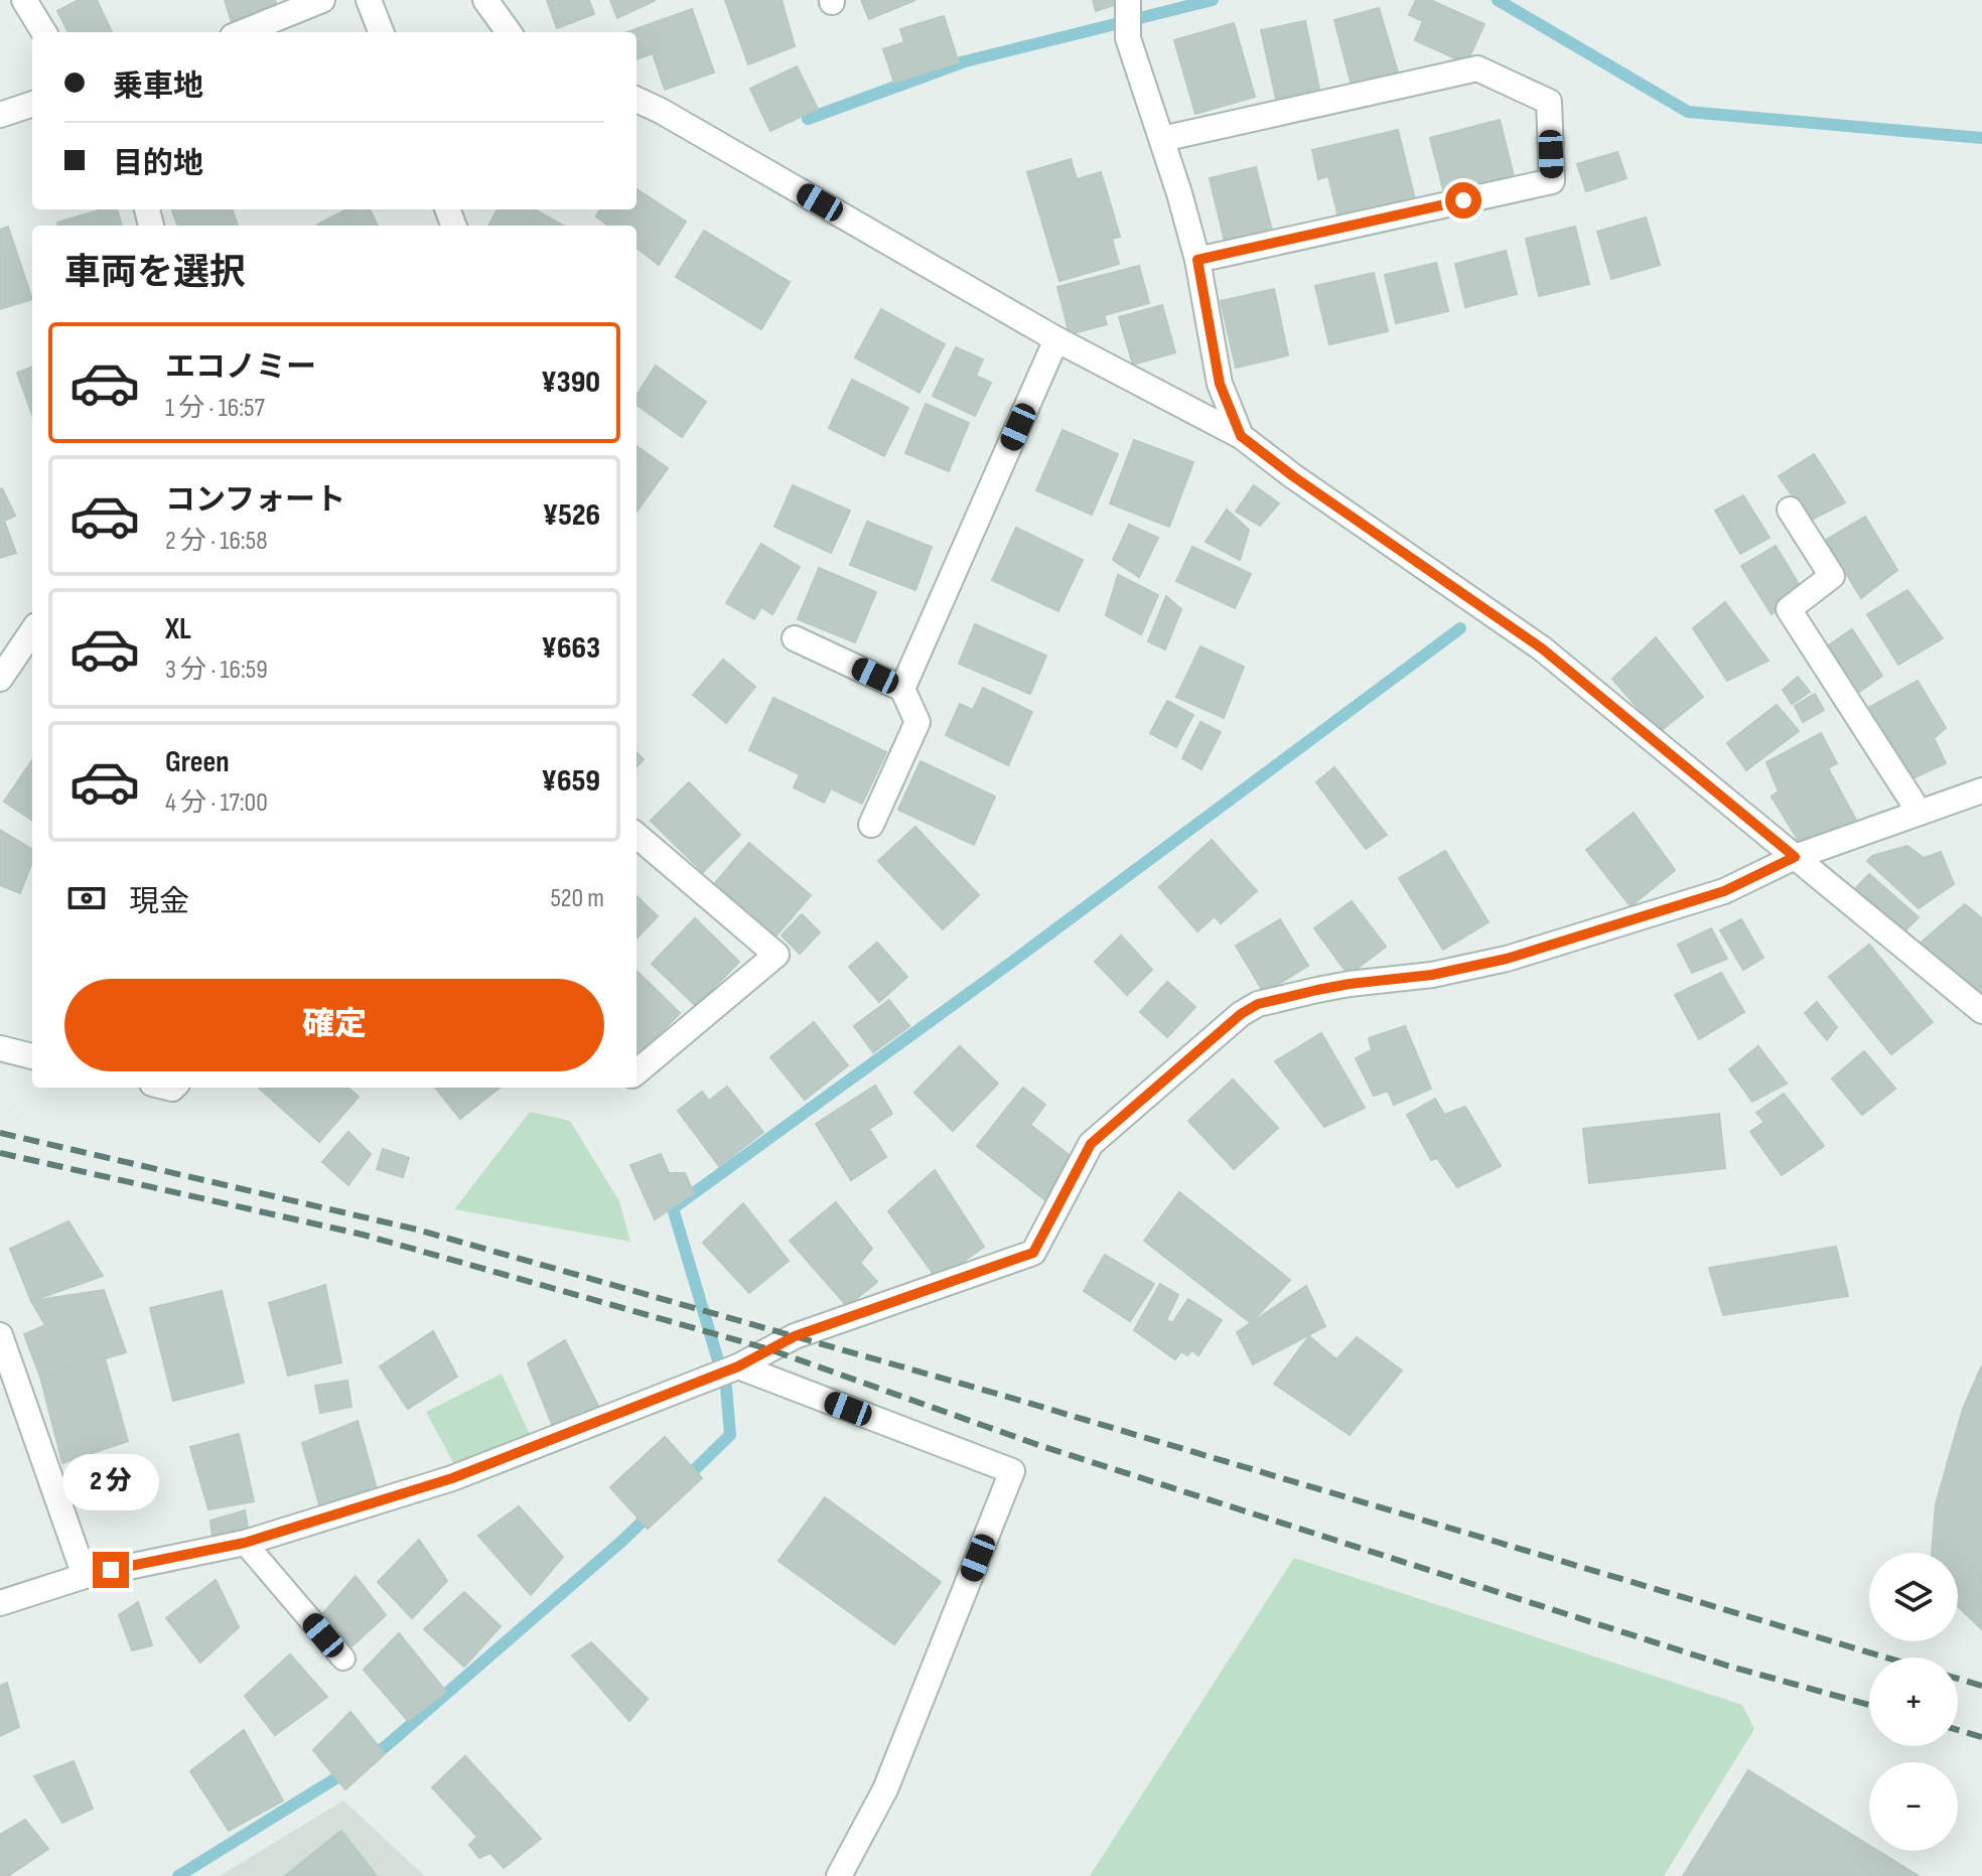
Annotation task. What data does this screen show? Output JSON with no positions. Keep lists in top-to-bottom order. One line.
{"page":{"banner":["乗車地","目的地"],"heading":"車両を選択","list":[{"name":"エコノミー","note":"1 分 · 16:57","value":"¥390"},{"name":"コンフォート","note":"2 分 · 16:58","value":"¥526"},{"name":"XL","note":"3 分 · 16:59","value":"¥663"},{"name":"Green","note":"4 分 · 17:00","value":"¥659"}],"pay":["現金","520 m"],"buttons":"確定","bubble":"2 分","map_buttons":["+","−"]}}
